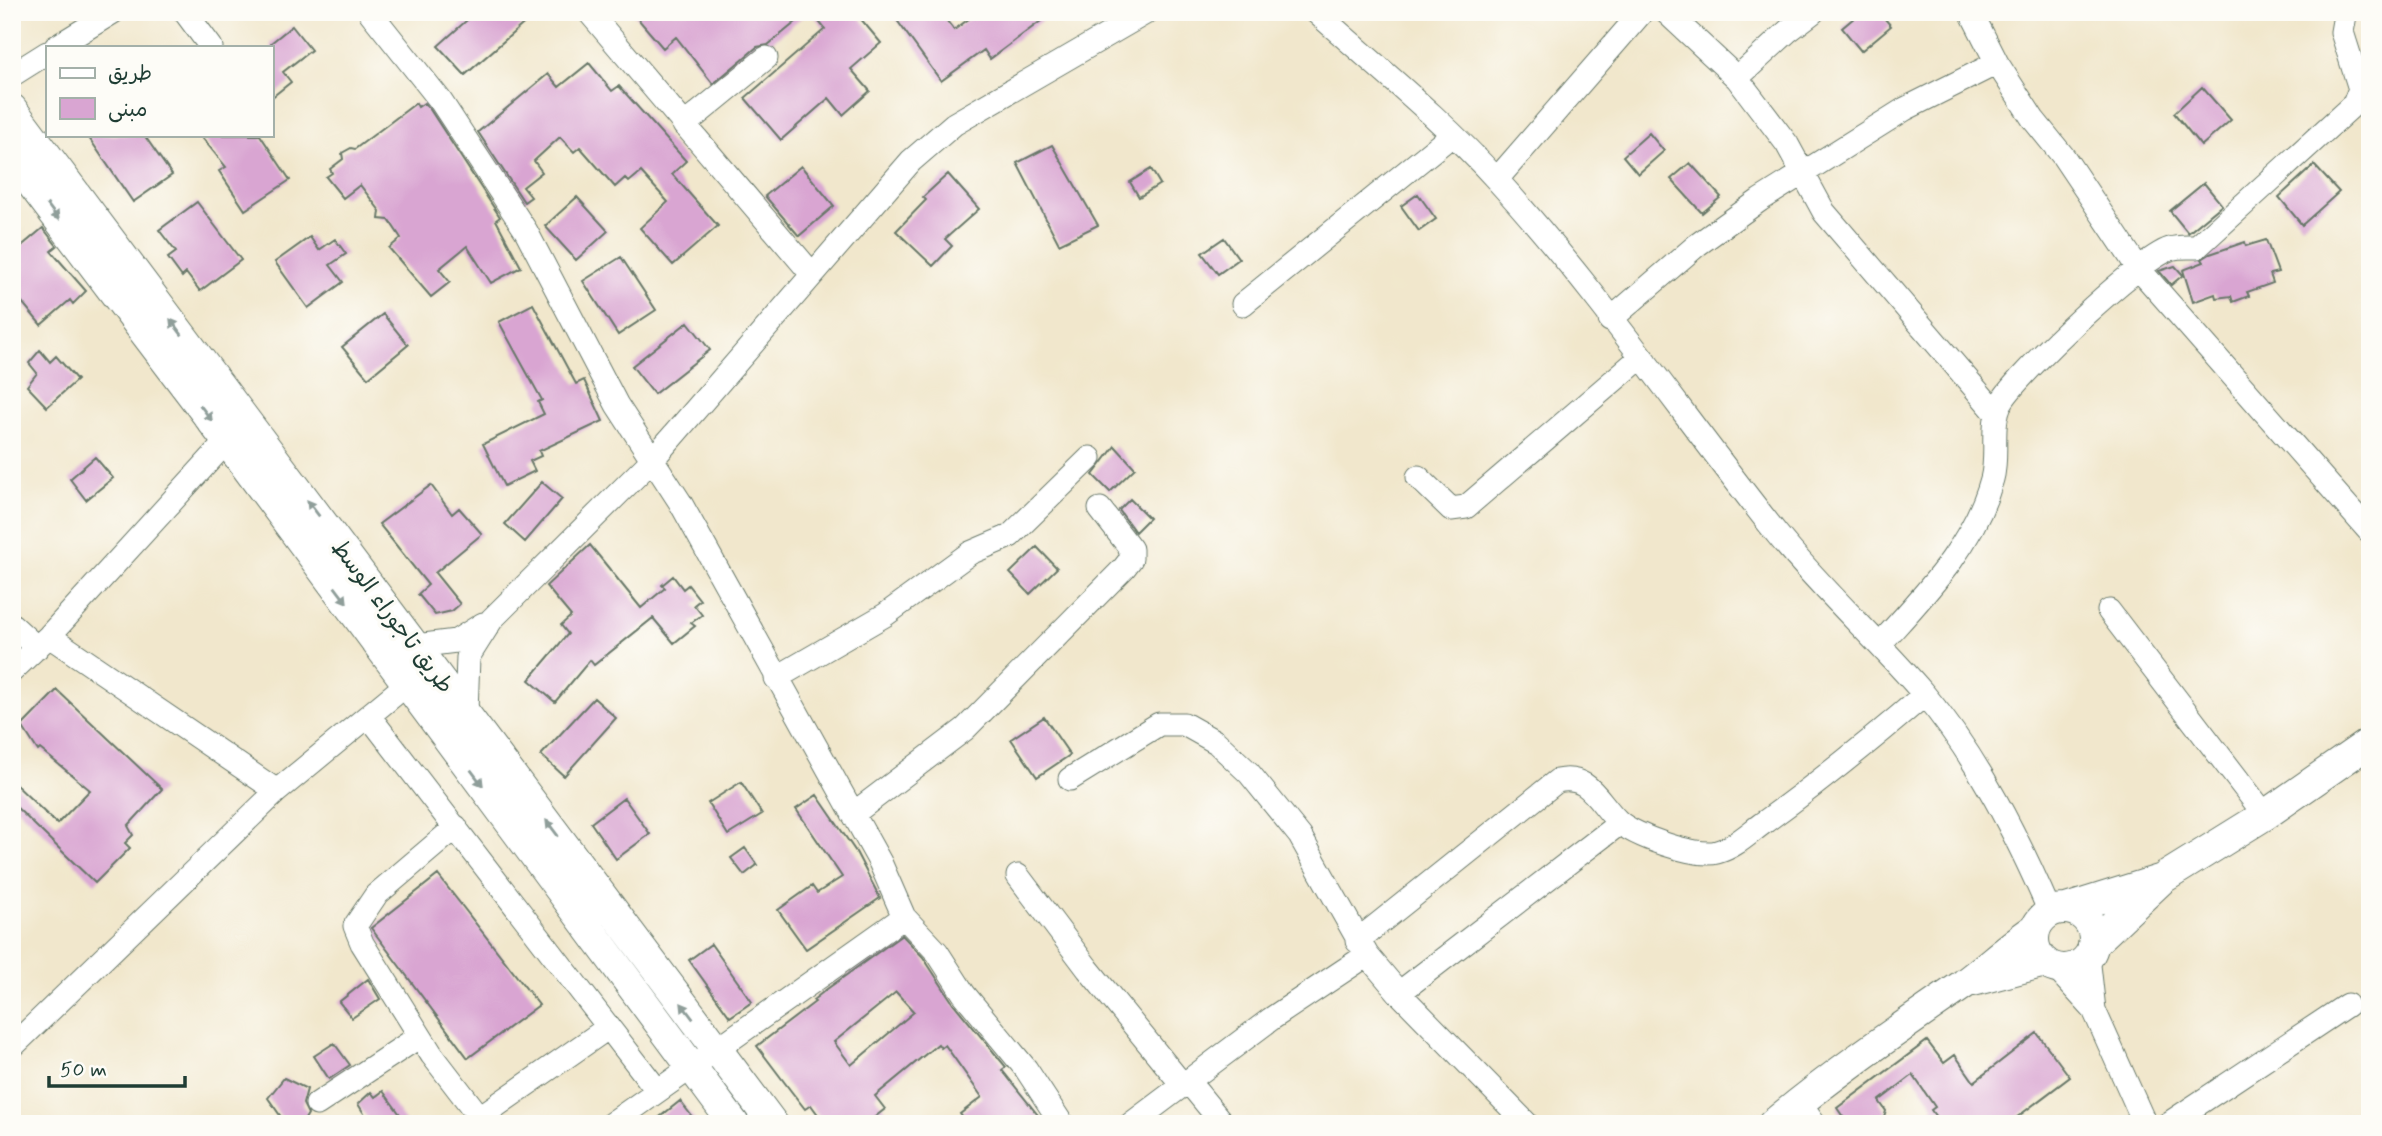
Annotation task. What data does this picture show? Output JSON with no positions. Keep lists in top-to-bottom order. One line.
{"streets":{"main road":["طريق تاجوراء الوسط"]},"legend":["طريق","مبنى"],"scale_bar":"50 m"}
